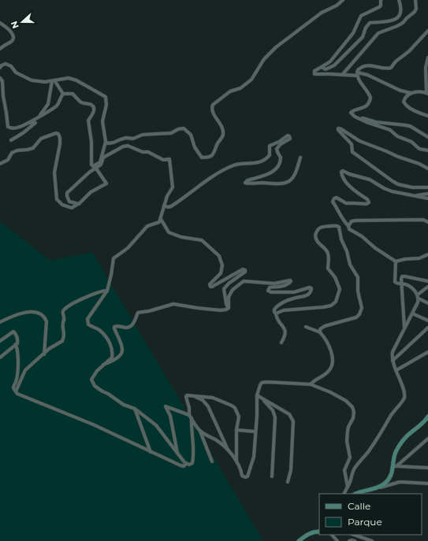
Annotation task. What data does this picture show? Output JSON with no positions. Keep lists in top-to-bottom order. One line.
{"legend":["Calle","Parque"],"north":"left"}
